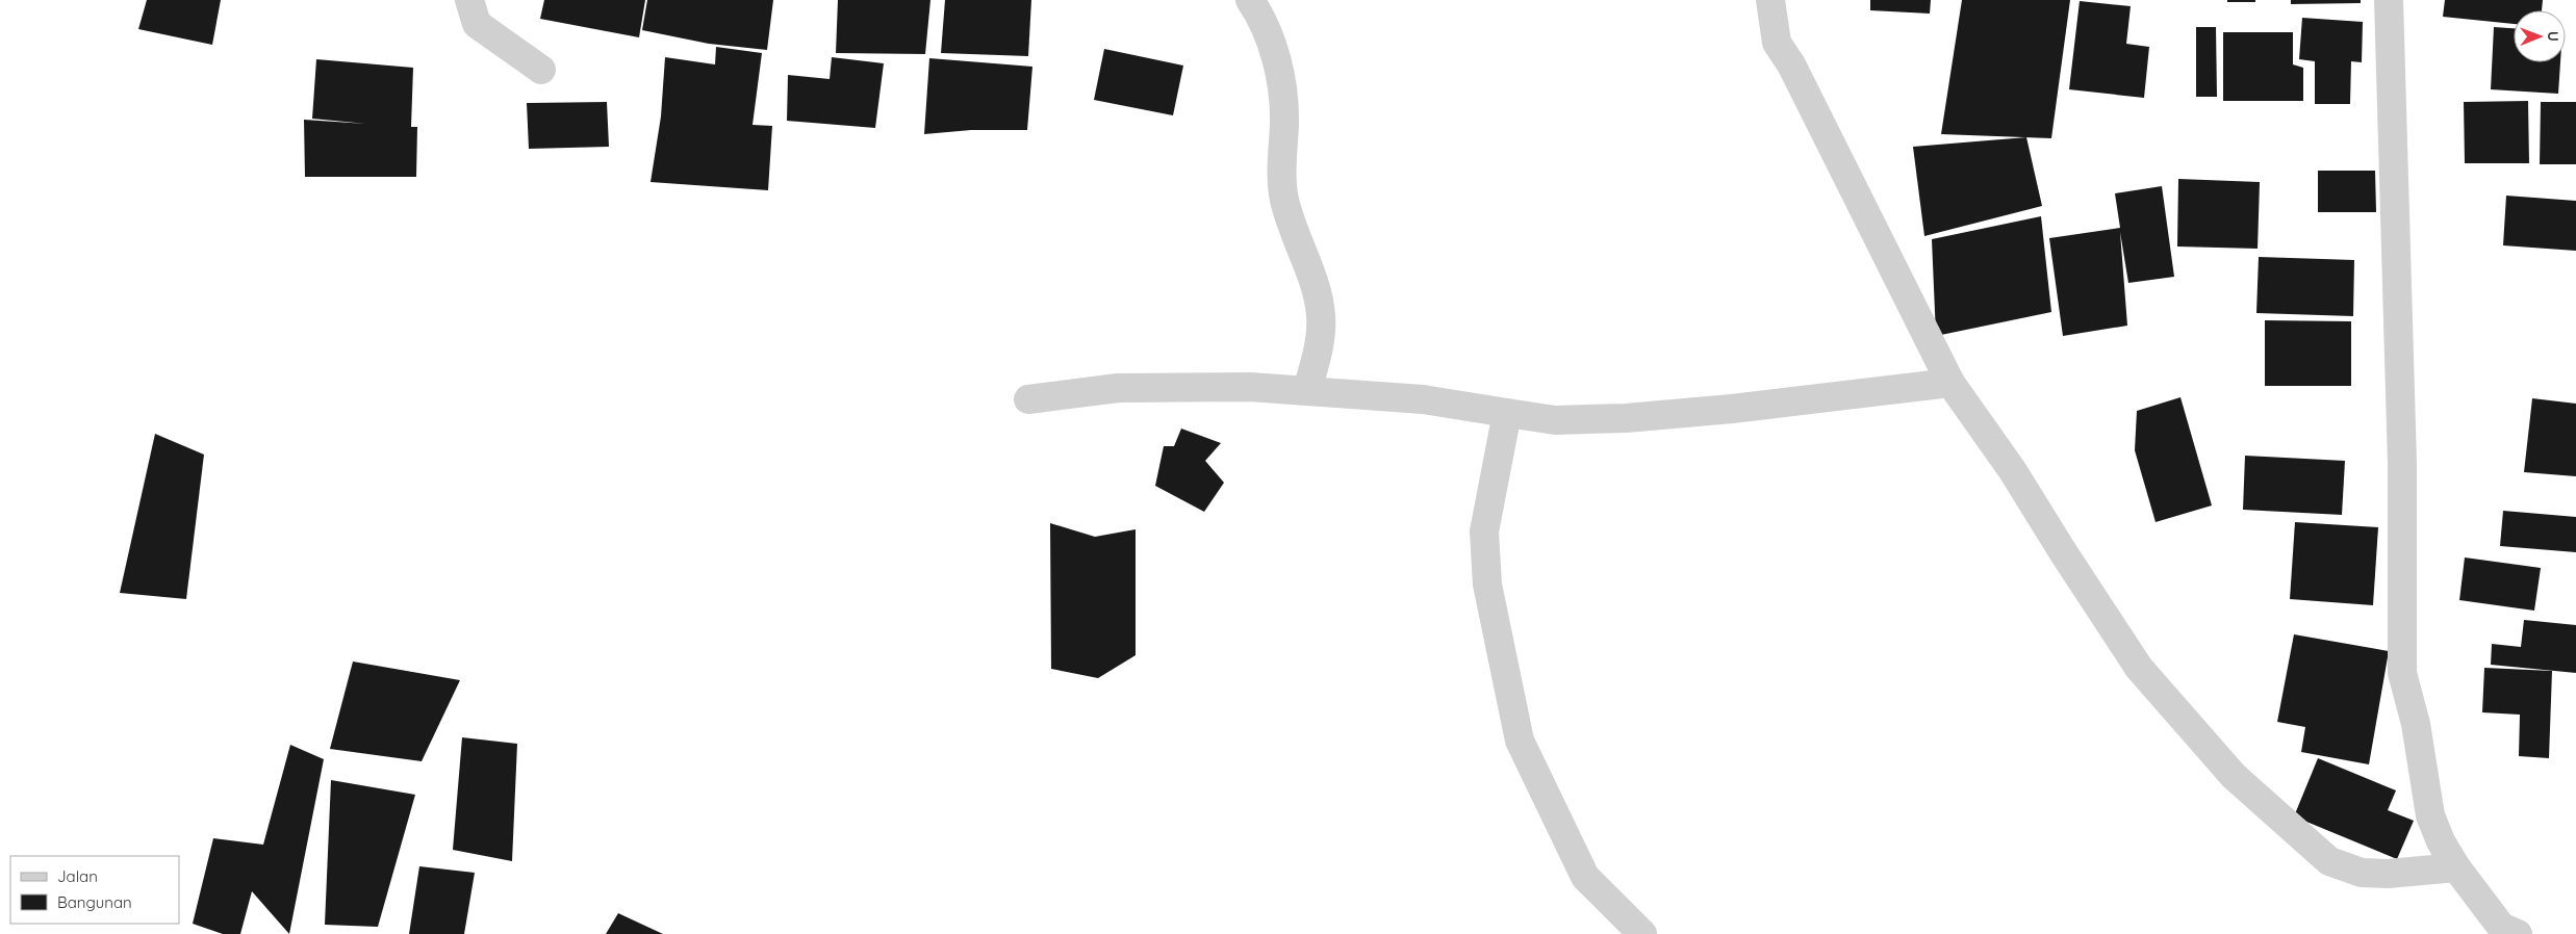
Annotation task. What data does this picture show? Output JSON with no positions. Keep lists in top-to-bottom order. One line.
{"legend":["Jalan","Bangunan"],"north":"right"}
